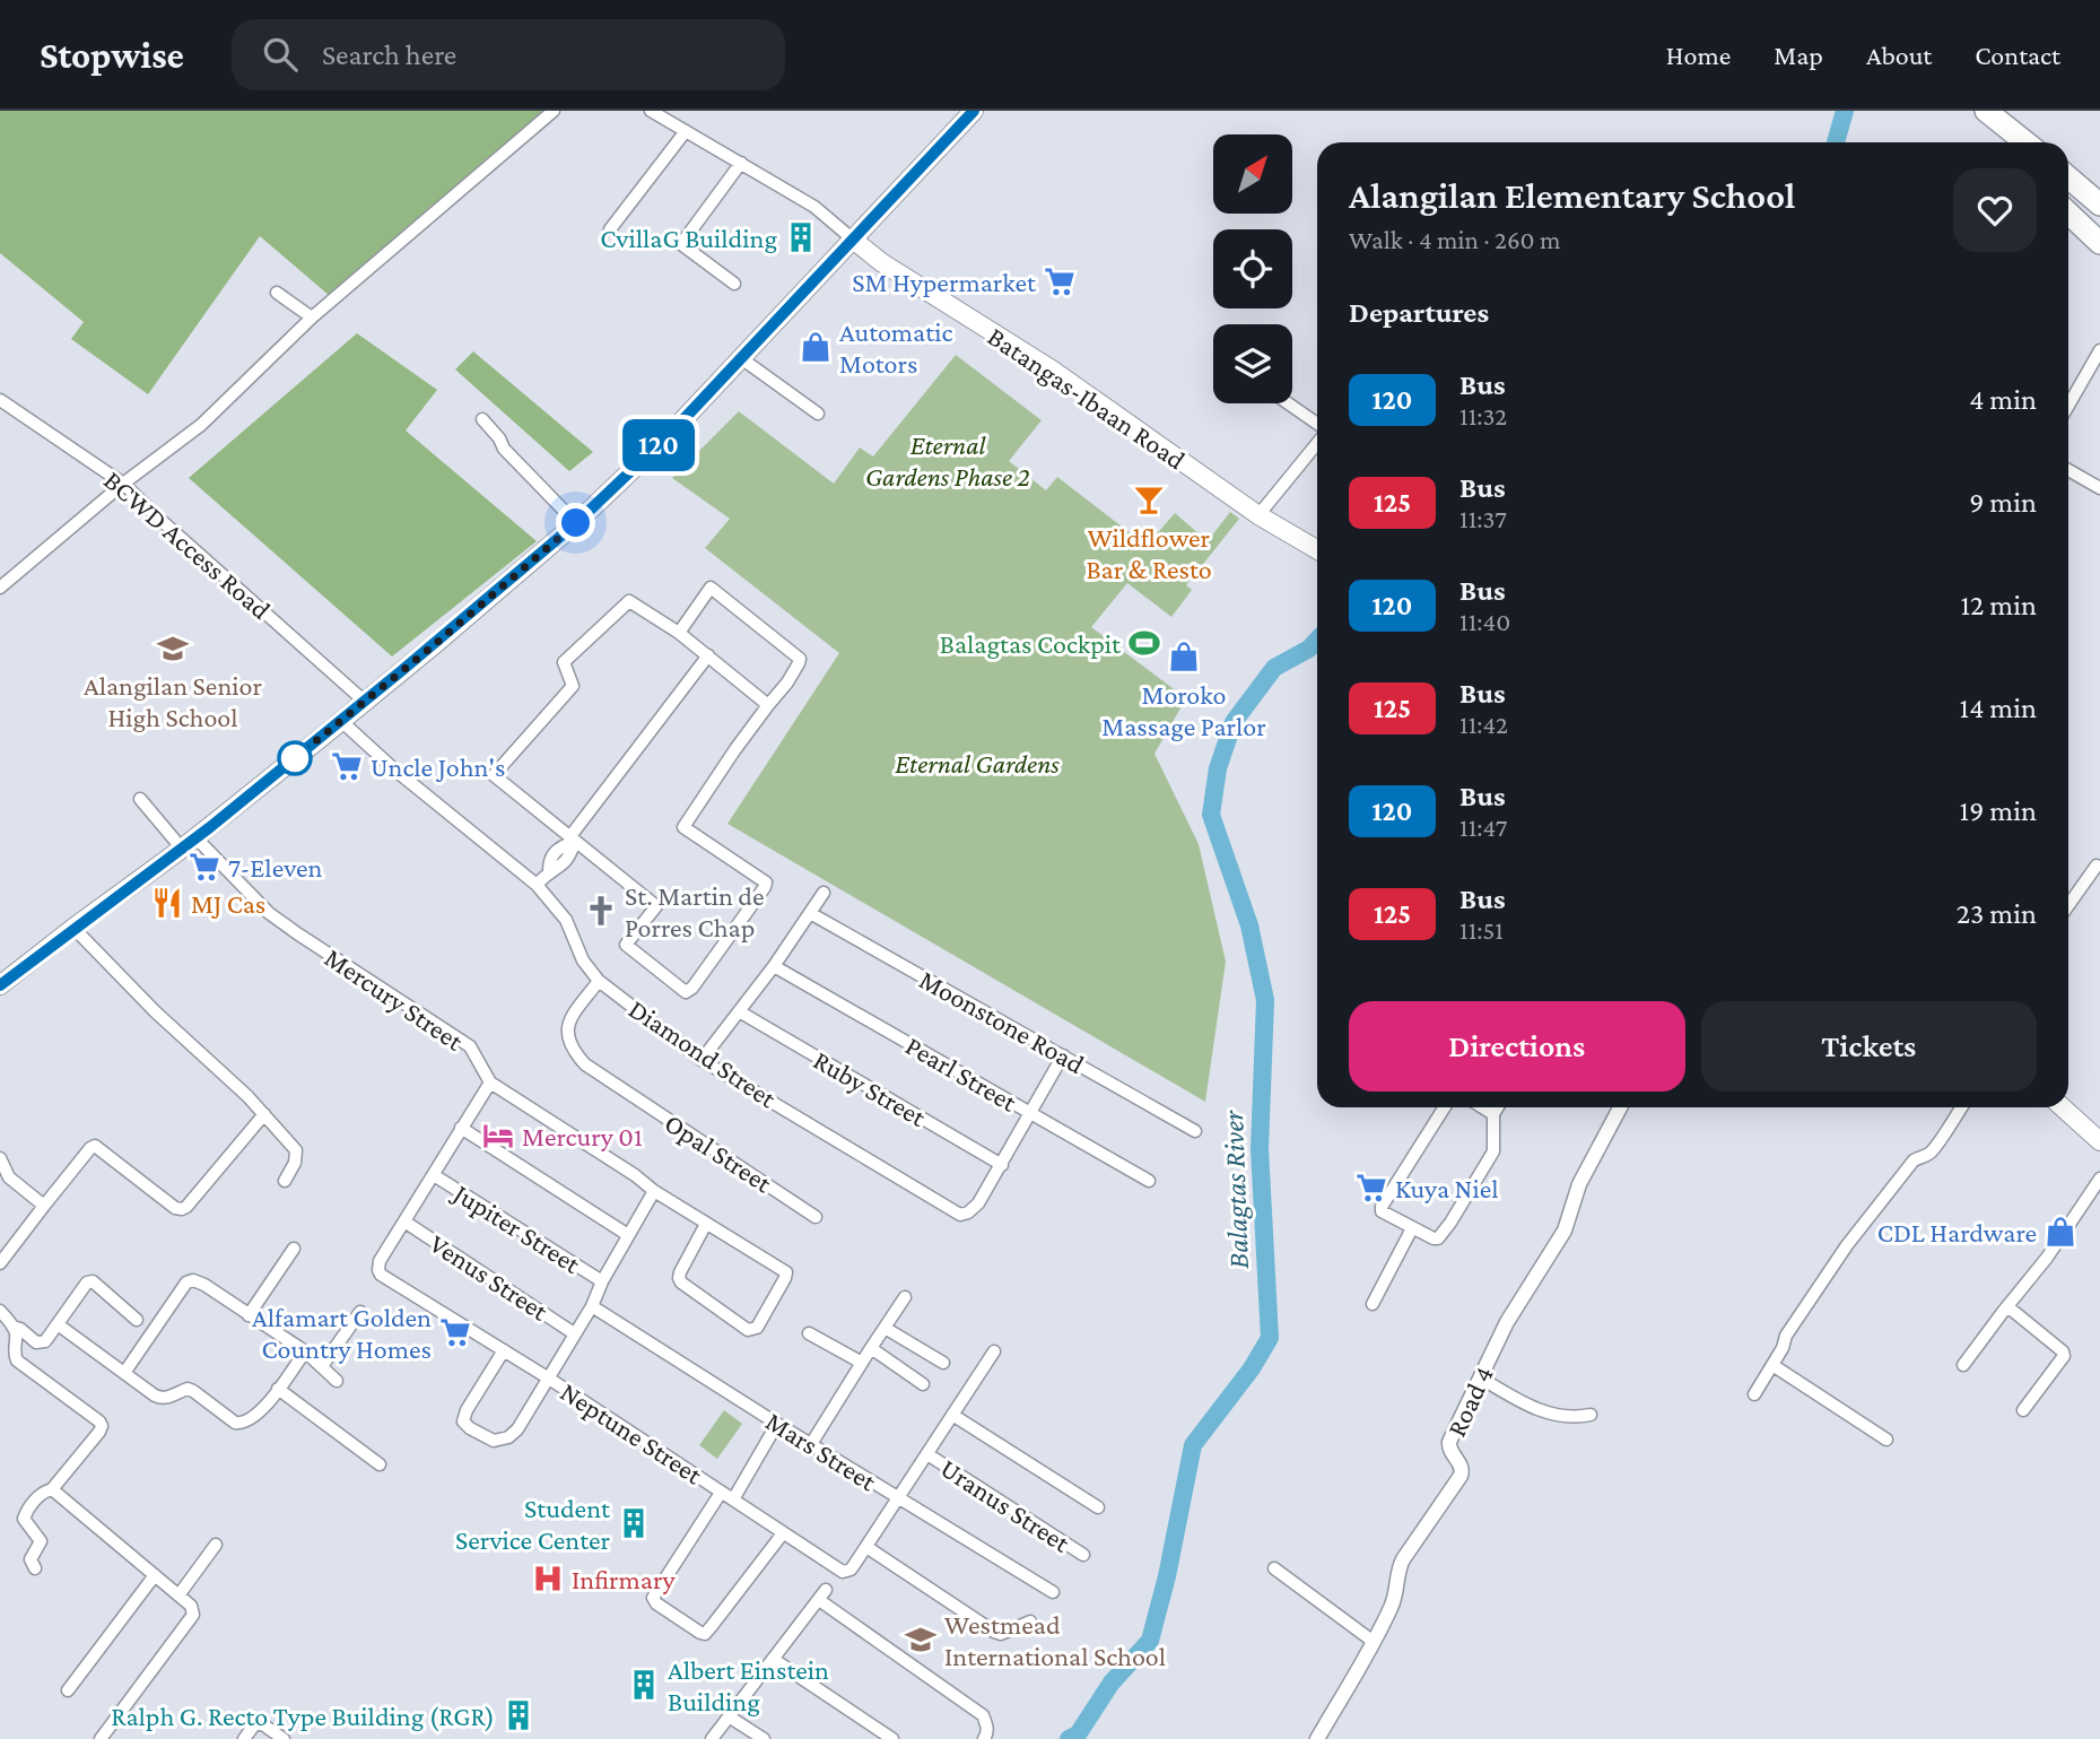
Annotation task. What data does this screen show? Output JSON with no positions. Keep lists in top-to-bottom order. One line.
{"streets":{"main road":["Batangas-Ibaan Road"],"street":["BCWD Access Road","Mercury Street","Moonstone Road","Diamond Street","Pearl Street","Ruby Street","Opal Street","Jupiter Street","Venus Street","Road 4","Neptune Street","Mars Street","Uranus Street"]},"crossings":[["Mercury Street","Neptune Street"],["Moonstone Road","Diamond Street"],["Diamond Street","Pearl Street"],["Diamond Street","Ruby Street"],["Diamond Street","Opal Street"],["Jupiter Street","Neptune Street"],["Venus Street","Neptune Street"],["Neptune Street","Mars Street"],["Neptune Street","Uranus Street"]],"water":["Balagtas River"],"parks":["Eternal Gardens Phase 2","Eternal Gardens"],"places":{"building":["CvillaG Building","Student Service Center","Albert Einstein Building","Ralph G. Recto Type Building (RGR)"],"supermarket":["SM Hypermarket","Uncle John's","7-Eleven","Kuya Niel","Alfamart Golden Country Homes"],"shop":["Automatic Motors","Moroko Massage Parlor","CDL Hardware"],"bar":["Wildflower Bar & Resto"],"sports":["Balagtas Cockpit"],"school or university":["Alangilan Senior High School","Westmead International School"],"restaurant":["MJ Cas"],"church":["St. Martin de Porres Chap"],"hotel":["Mercury 01"],"hospital":["Infirmary"]},"lines":["bus line 120"],"north":"top right","page":{"header":"Stopwise","search":"Search here","nav":["Home","Map","About","Contact"],"on_map":"120","heading":[["Alangilan Elementary School","Walk · 4 min · 260 m"],"Departures"],"list":[{"mark":"120","name":"Bus","note":"11:32","value":"4 min"},{"mark":"125","name":"Bus","note":"11:37","value":"9 min"},{"mark":"120","name":"Bus","note":"11:40","value":"12 min"},{"mark":"125","name":"Bus","note":"11:42","value":"14 min"},{"mark":"120","name":"Bus","note":"11:47","value":"19 min"},{"mark":"125","name":"Bus","note":"11:51","value":"23 min"}],"buttons":["Directions","Tickets"]}}
